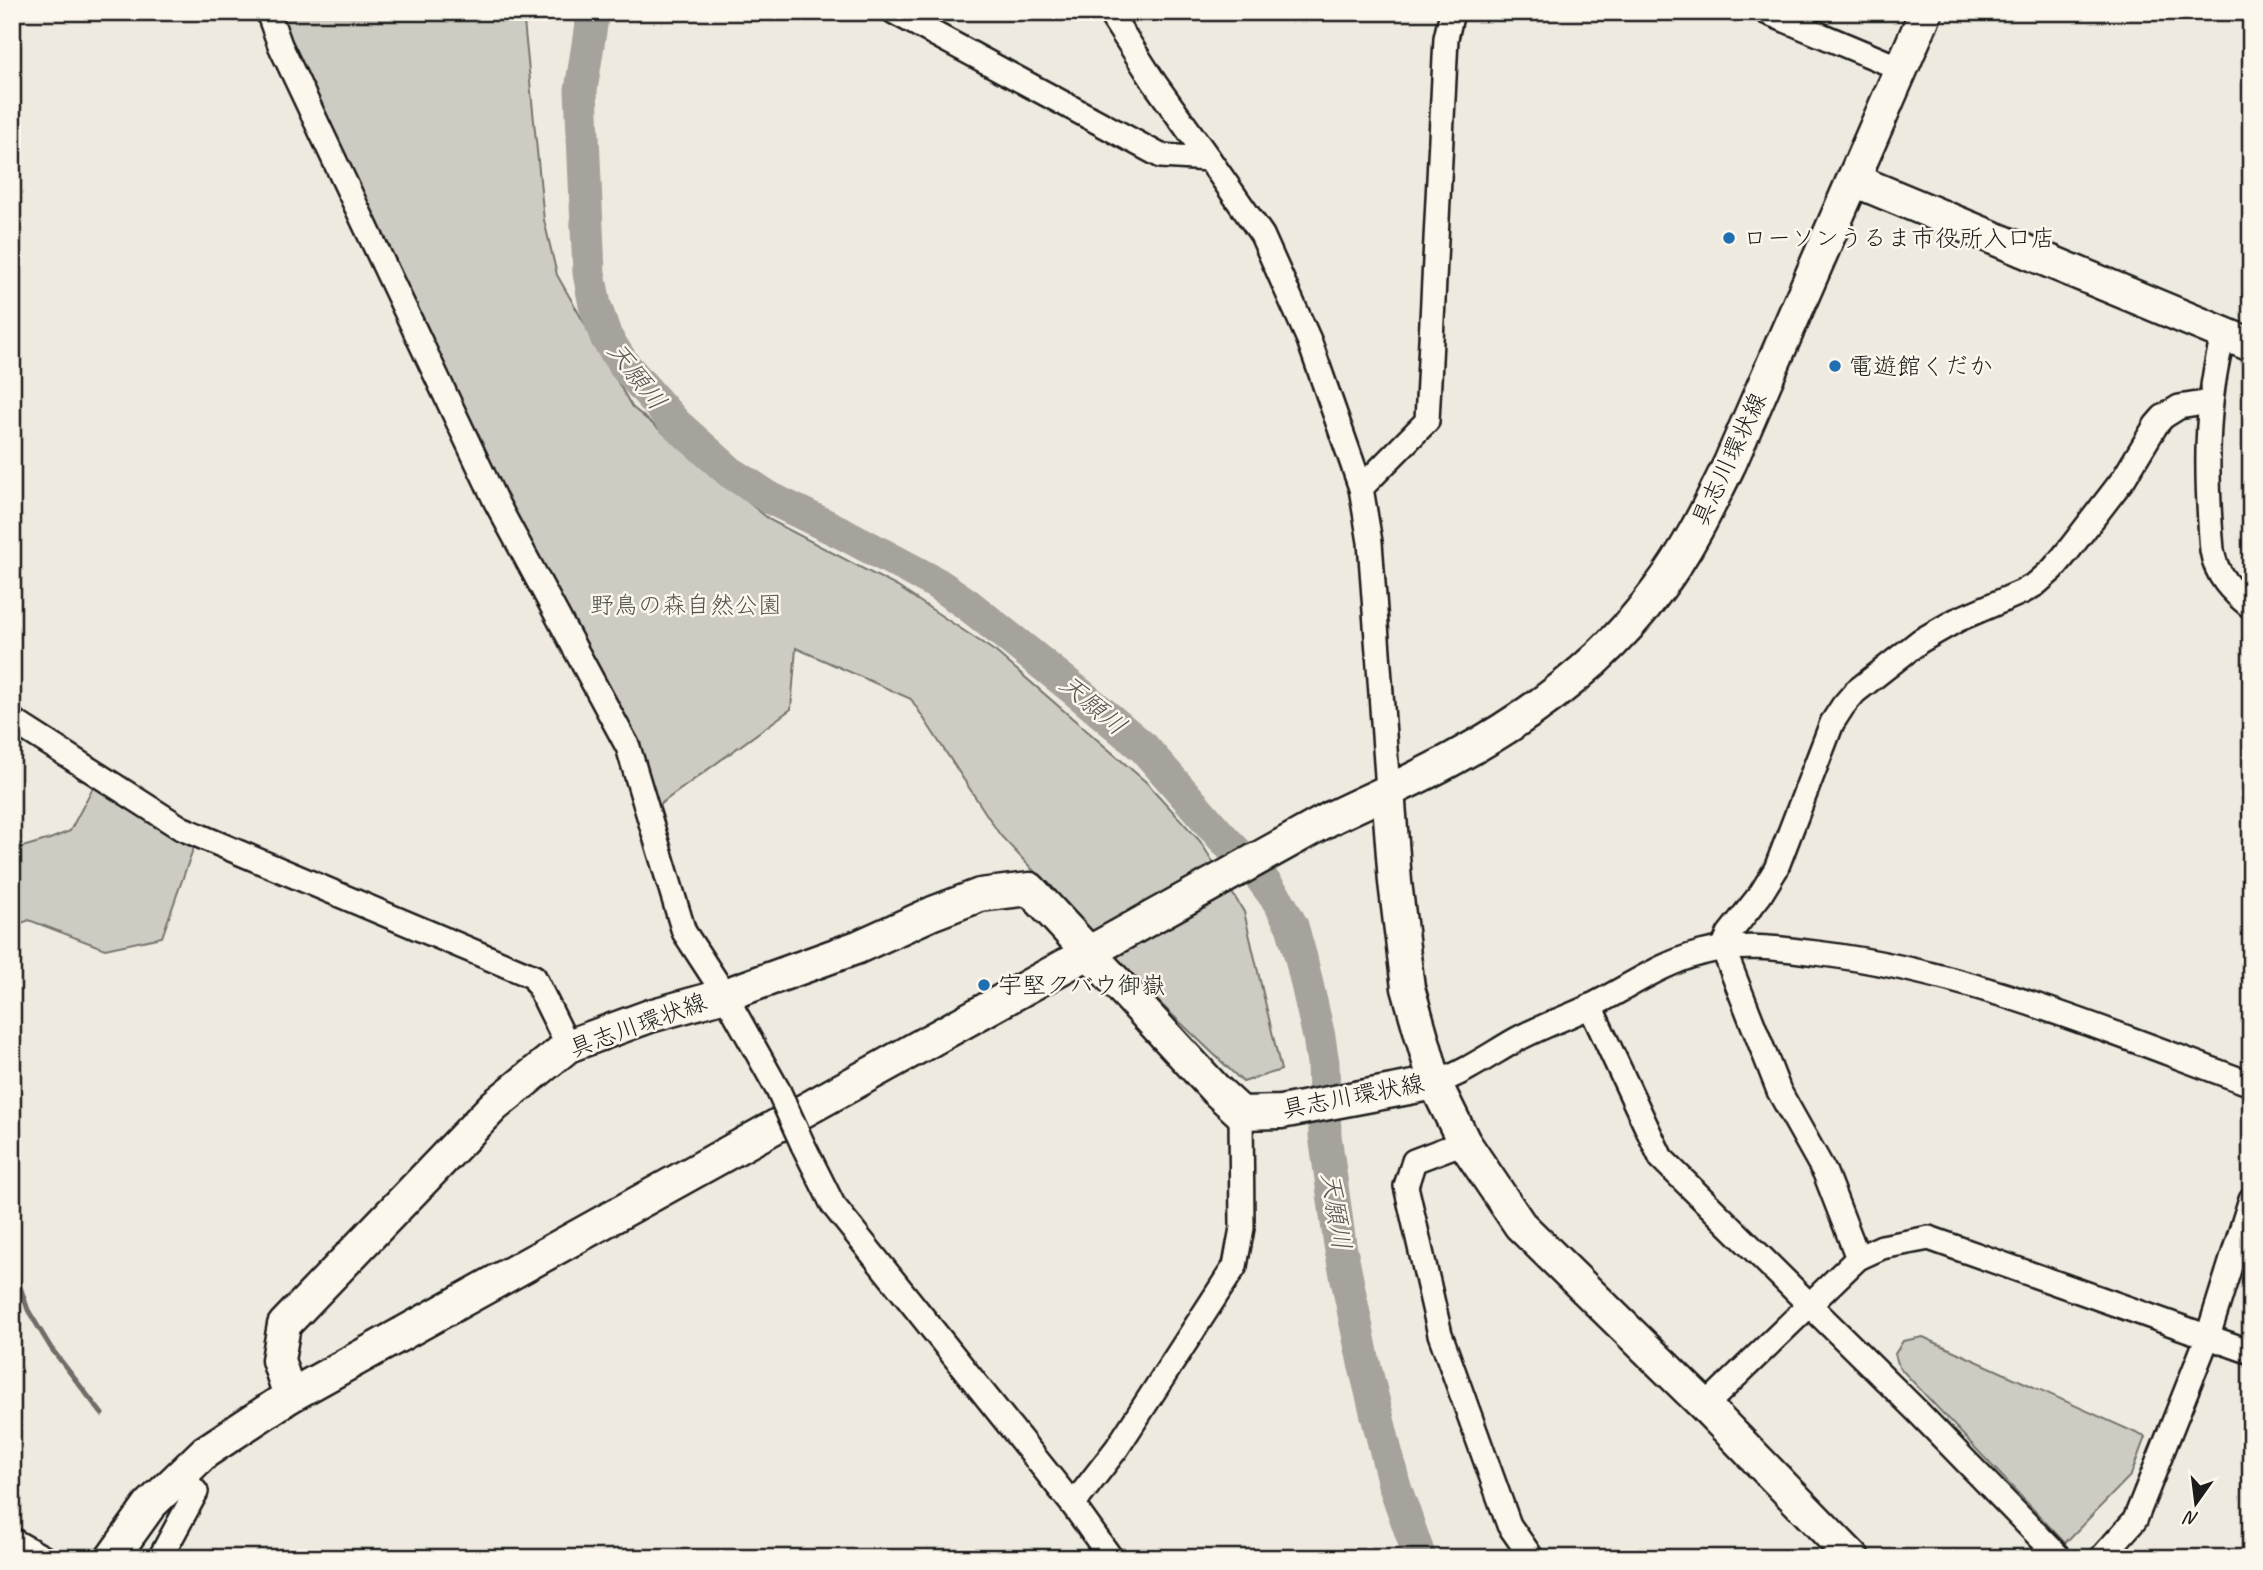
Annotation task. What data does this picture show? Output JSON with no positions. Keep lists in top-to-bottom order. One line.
{"streets":{"main road":["具志川環状線"]},"water":["天願川"],"parks":["野鳥の森自然公園"],"places":["ローソンうるま市役所入口店","電遊館くだか","宇堅クバウ御嶽"],"north":"bottom"}
